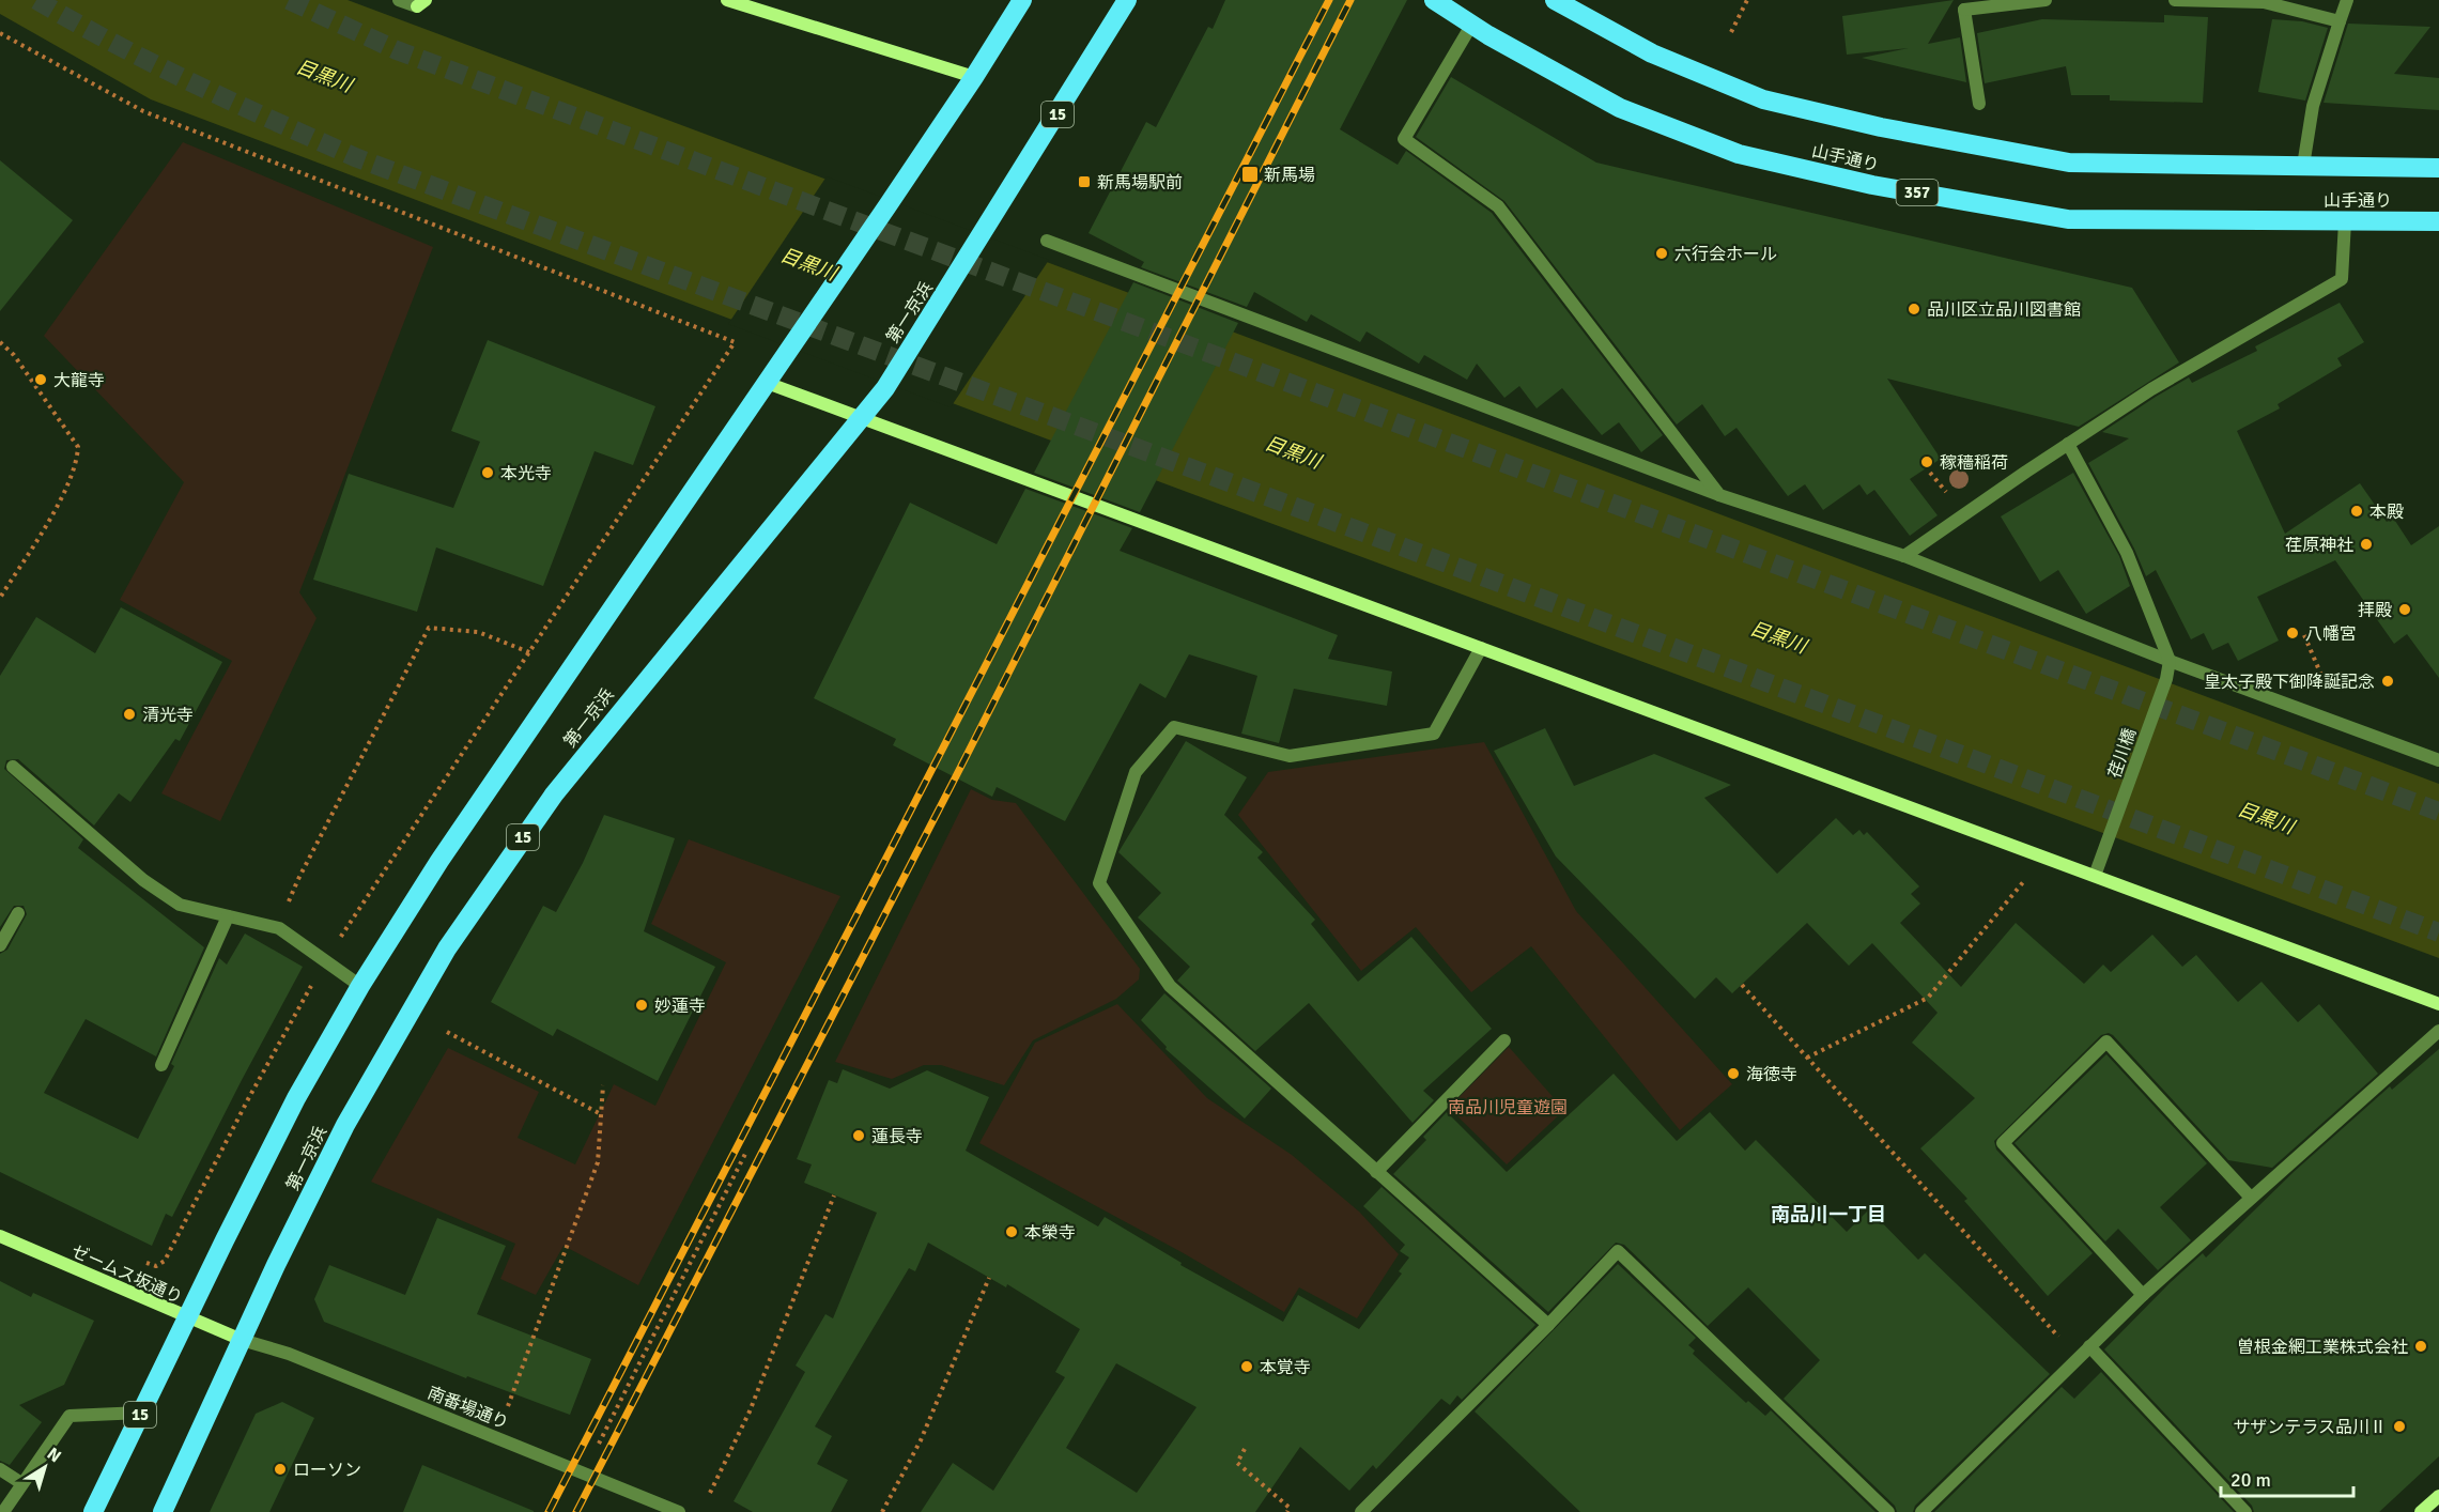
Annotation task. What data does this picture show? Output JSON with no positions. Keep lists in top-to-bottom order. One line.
{"streets":{"highway":["15","山手通り","357","第一京浜"],"street":["荏川橋","ゼームス坂通り","南番場通り"]},"crossings":[["第一京浜","ゼームス坂通り"],["第一京浜","南番場通り"],["ゼームス坂通り","南番場通り"]],"districts":["南品川一丁目"],"water":["目黒川"],"parks":["南品川児童遊園"],"places":{"transit":["新馬場","新馬場駅前"],"other":["六行会ホール","品川区立品川図書館","大龍寺","稼穡稲荷","本光寺","本殿","荏原神社","拝殿","八幡宮","皇太子殿下御降誕記念","清光寺","妙蓮寺","海徳寺","蓮長寺","本榮寺","曽根金網工業株式会社","本覚寺","サザンテラス品川Ⅱ","ローソン"]},"scale_bar":"20 m","north":"top right"}
